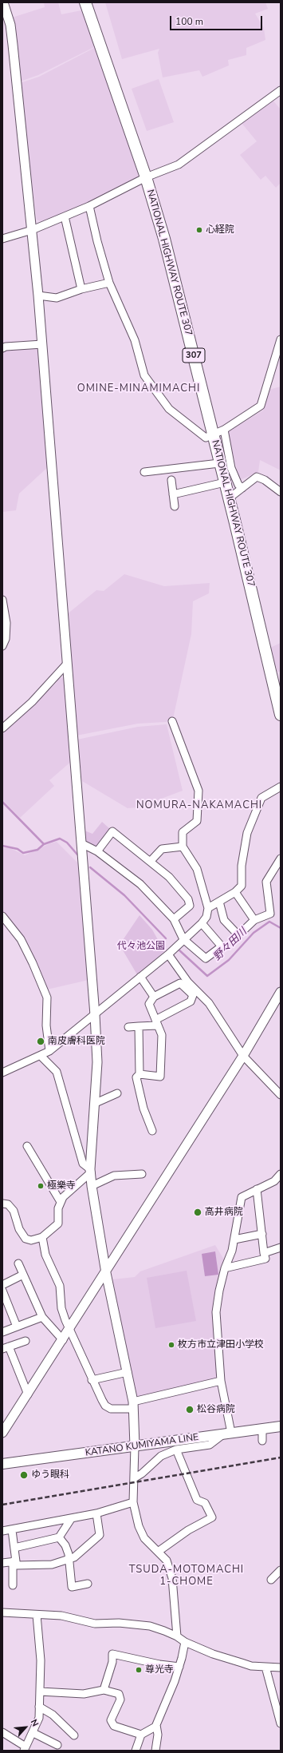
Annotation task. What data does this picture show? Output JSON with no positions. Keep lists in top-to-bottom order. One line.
{"streets":{"highway":["NATIONAL HIGHWAY ROUTE 307","307"],"main road":["KATANO KUMIYAMA LINE"]},"districts":["OMINE-MINAMIMACHI","NOMURA-NAKAMACHI","TSUDA-MOTOMACHI 1-CHOME"],"water":["野々田川"],"parks":["代々池公園"],"places":["心経院","南皮膚科医院","極樂寺","高井病院","枚方市立津田小学校","松谷病院","ゆう眼科","尊光寺"],"scale_bar":"100 m","north":"top right"}
